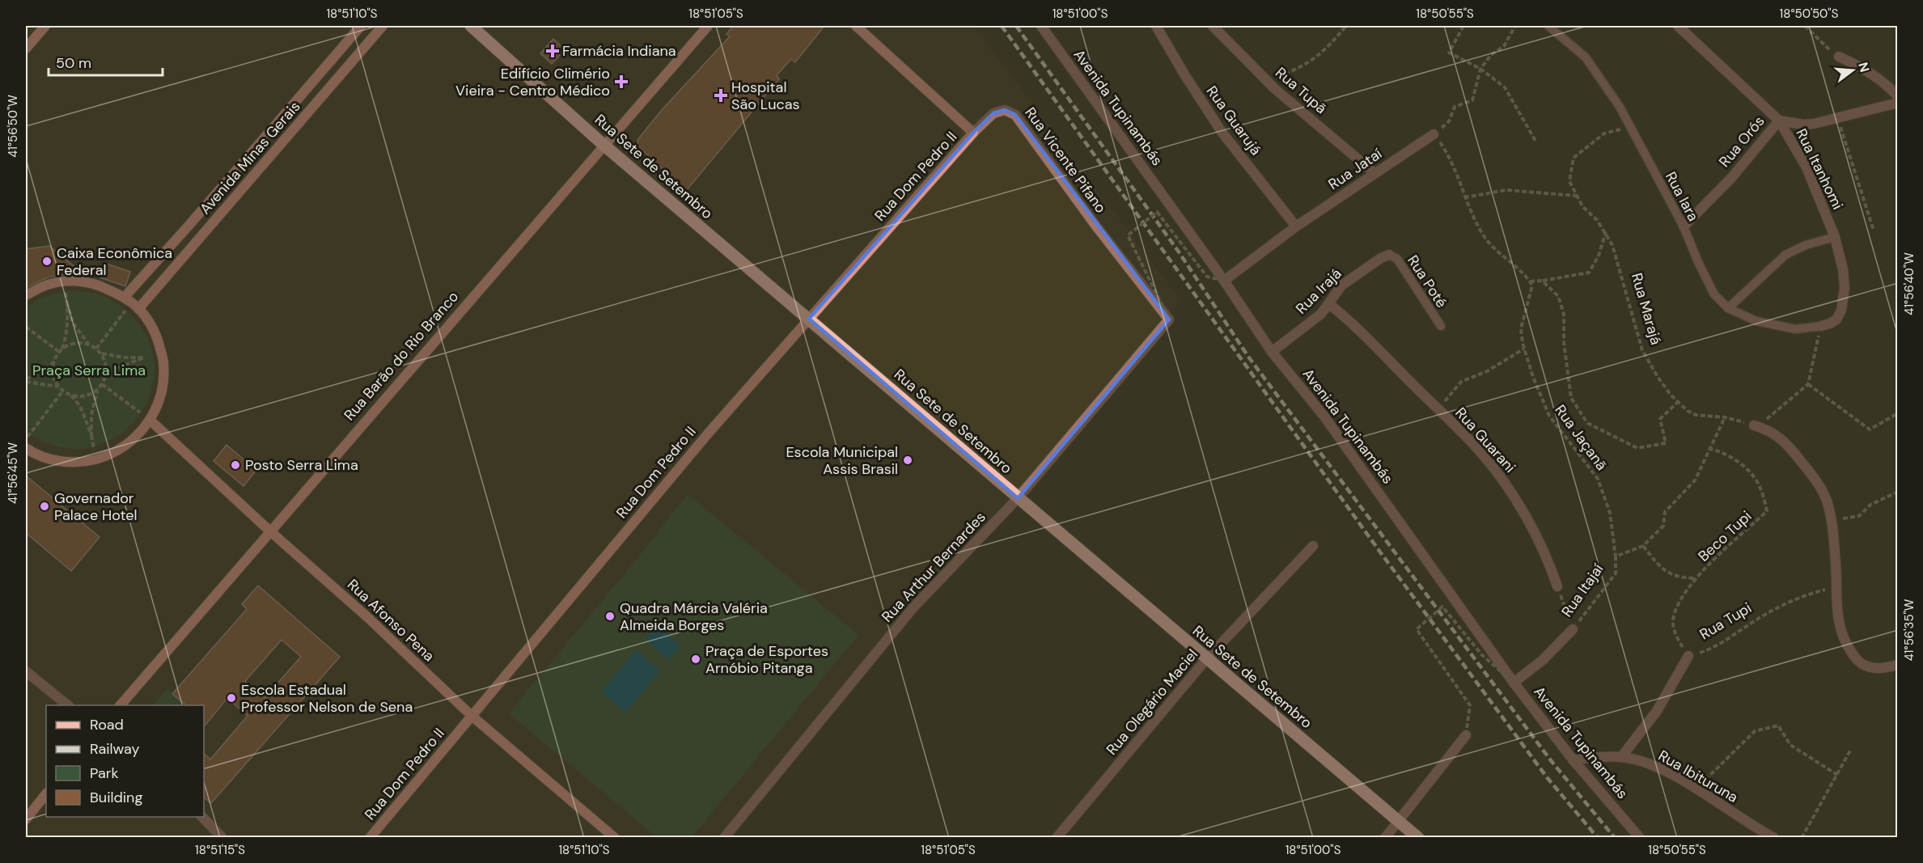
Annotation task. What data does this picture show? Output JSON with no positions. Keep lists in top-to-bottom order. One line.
{"streets":{"main road":["Rua Sete de Setembro"],"street":["Rua Tupã","Avenida Tupinambás","Rua Guarujá","Rua Orós","Avenida Minas Gerais","Rua Vicente Pifano","Rua Jataí","Rua Itanhomi","Rua Dom Pedro II","Rua Irajá","Rua Barão do Rio Branco","Rua Guarani","Rua Arthur Bernardes","Rua Itajaí","Rua Afonso Pena","Rua Tupi","Rua Olegário Maciel","Rua Ibituruna"],"lane":["Rua Iara","Rua Poté"],"path":["Rua Marajá","Rua Jaçanã","Beco Tupi"]},"crossings":[["Rua Tupã","Rua Jataí"],["Avenida Tupinambás","Rua Jataí"],["Avenida Tupinambás","Rua Irajá"],["Avenida Tupinambás","Rua Itajaí"],["Avenida Tupinambás","Rua Ibituruna"],["Rua Guarujá","Rua Jataí"],["Rua Orós","Rua Itanhomi"],["Rua Orós","Rua Iara"],["Rua Vicente Pifano","Rua Dom Pedro II"],["Rua Vicente Pifano","Rua Arthur Bernardes"],["Rua Sete de Setembro","Rua Dom Pedro II"],["Rua Sete de Setembro","Rua Barão do Rio Branco"],["Rua Sete de Setembro","Rua Arthur Bernardes"],["Rua Sete de Setembro","Rua Olegário Maciel"],["Rua Itanhomi","Rua Iara"],["Rua Dom Pedro II","Rua Afonso Pena"],["Rua Iara","Rua Marajá"],["Rua Poté","Rua Irajá"],["Rua Irajá","Rua Guarani"],["Rua Marajá","Rua Itajaí"],["Rua Barão do Rio Branco","Rua Afonso Pena"],["Rua Jaçanã","Rua Itajaí"],["Beco Tupi","Rua Itajaí"],["Beco Tupi","Rua Tupi"],["Rua Tupi","Rua Ibituruna"]],"parks":["Praça Serra Lima"],"places":{"health":["Farmácia Indiana","Edifício Climério Vieira - Centro Médico","Hospital São Lucas"],"other":["Caixa Econômica Federal","Escola Municipal Assis Brasil","Posto Serra Lima","Governador Palace Hotel","Quadra Márcia Valéria Almeida Borges","Praça de Esportes Arnóbio Pitanga","Escola Estadual Professor Nelson de Sena"]},"legend":["Road","Railway","Park","Building"],"scale_bar":"50 m","north":"right","coordinates":["18°51'10\"S","18°51'05\"S","18°51'00\"S","18°50'55\"S","18°50'50\"S","41°56'50\"W","41°56'40\"W","41°56'45\"W","41°56'35\"W","18°51'15\"S"]}
